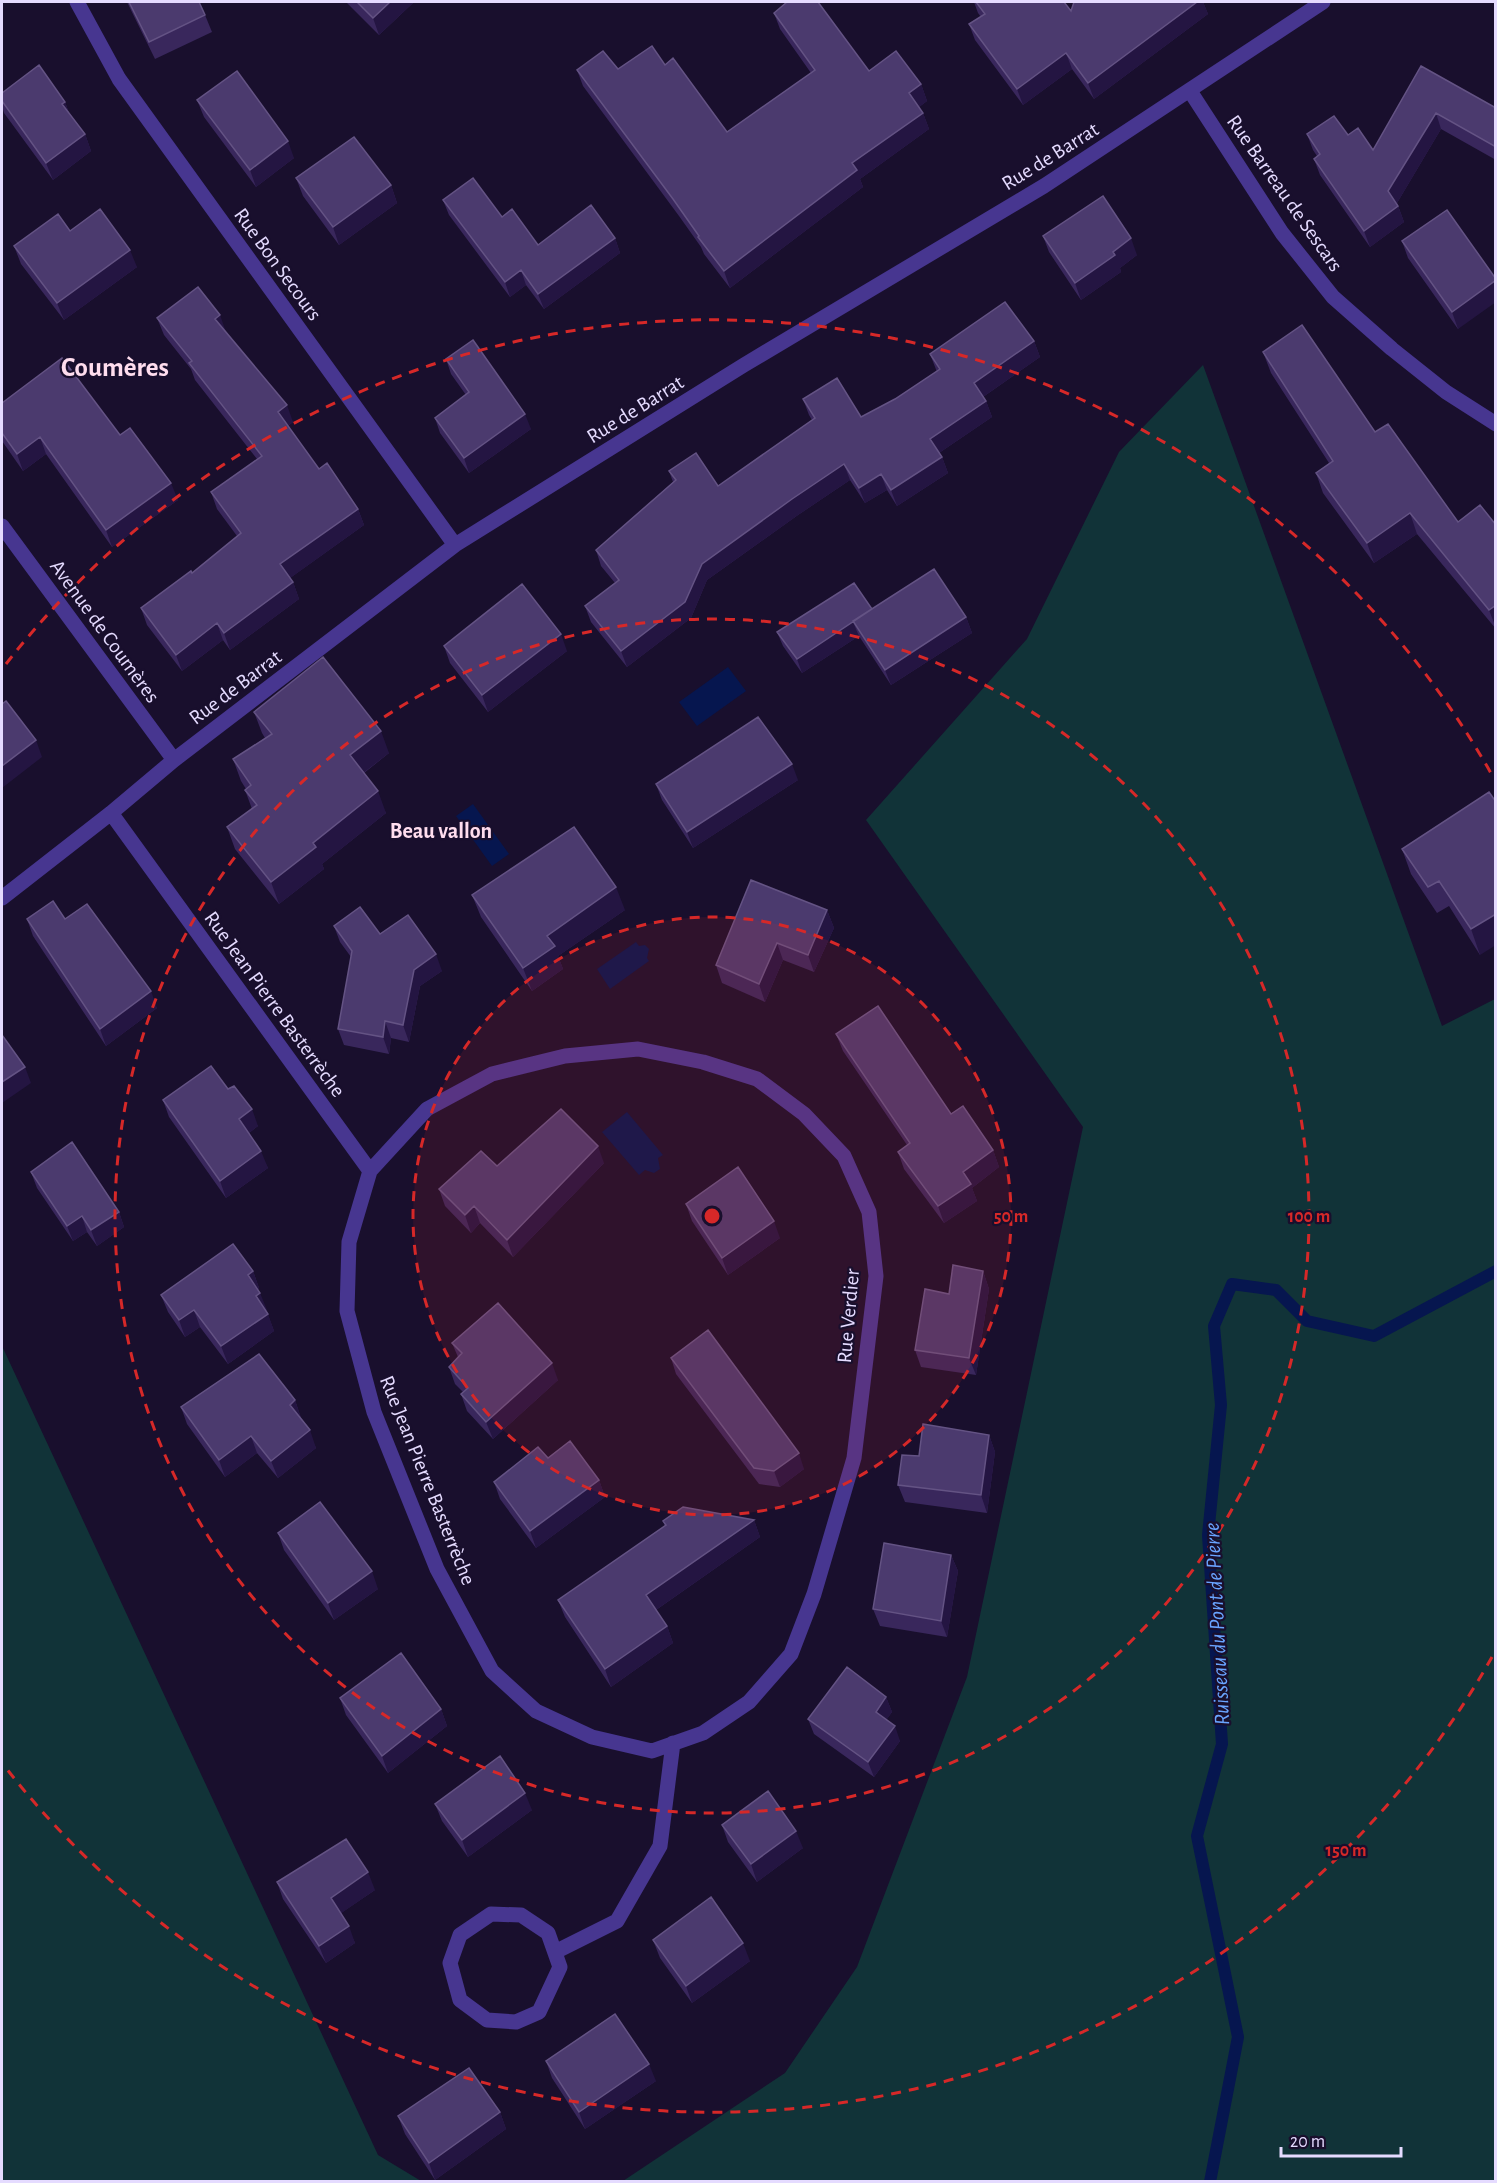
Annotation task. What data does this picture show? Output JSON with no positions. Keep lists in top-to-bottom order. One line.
{"streets":{"street":["Rue de Barrat","Rue Barreau de Sescars","Rue Bon Secours","Avenue de Coumères","Rue Jean Pierre Basterrèche","Rue Verdier"]},"crossings":[["Rue de Barrat","Rue Barreau de Sescars"],["Rue de Barrat","Rue Bon Secours"],["Rue de Barrat","Avenue de Coumères"],["Rue de Barrat","Rue Jean Pierre Basterrèche"],["Rue Jean Pierre Basterrèche","Rue Verdier"]],"districts":["Coumères","Beau vallon"],"water":["Ruisseau du Pont de Pierre"],"scale_bar":"20 m","rings":["50 m","100 m","150 m"]}
